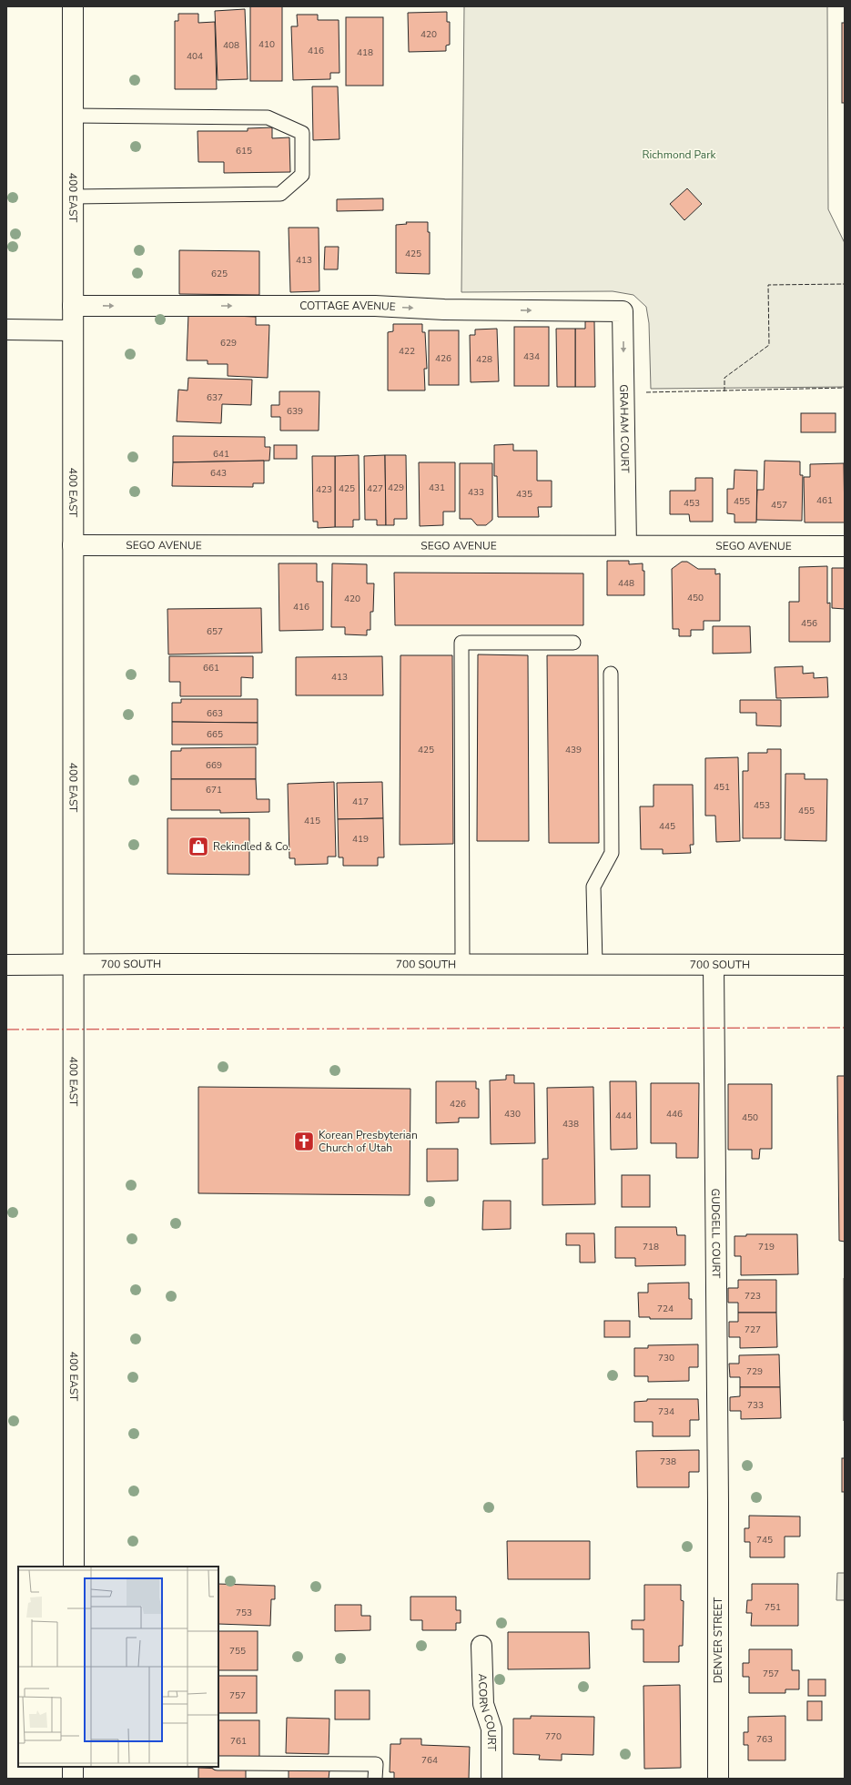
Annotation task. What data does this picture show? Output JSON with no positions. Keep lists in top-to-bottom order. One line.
{"streets":{"street":["400 EAST","COTTAGE AVENUE","GRAHAM COURT","SEGO AVENUE","700 SOUTH","GUDGELL COURT","DENVER STREET","ACORN COURT"]},"crossings":[["400 EAST","COTTAGE AVENUE"],["400 EAST","SEGO AVENUE"],["400 EAST","700 SOUTH"],["COTTAGE AVENUE","GRAHAM COURT"],["GRAHAM COURT","SEGO AVENUE"],["700 SOUTH","GUDGELL COURT"],["GUDGELL COURT","DENVER STREET"]],"one_way":["COTTAGE AVENUE","GRAHAM COURT"],"parks":["Richmond Park"],"places":{"shop":["Rekindled & Co."],"church":["Korean Presbyterian Church of Utah"]},"house_numbers":["420","410","408","416","418","404","615","425","413","625","629","422","434","426","428","637","639","641","643","429","431","425","427","423","433","435","461","455","453","457","448","450","420","416","456","657","661","413","663","665","425","439","669","451","671","417","453","455","415","445","419","426","430","446","444","450","438","718","719","723","724","727","730","729","733","734","738","745","751","753","755","757","757","770","763","761","764"]}
